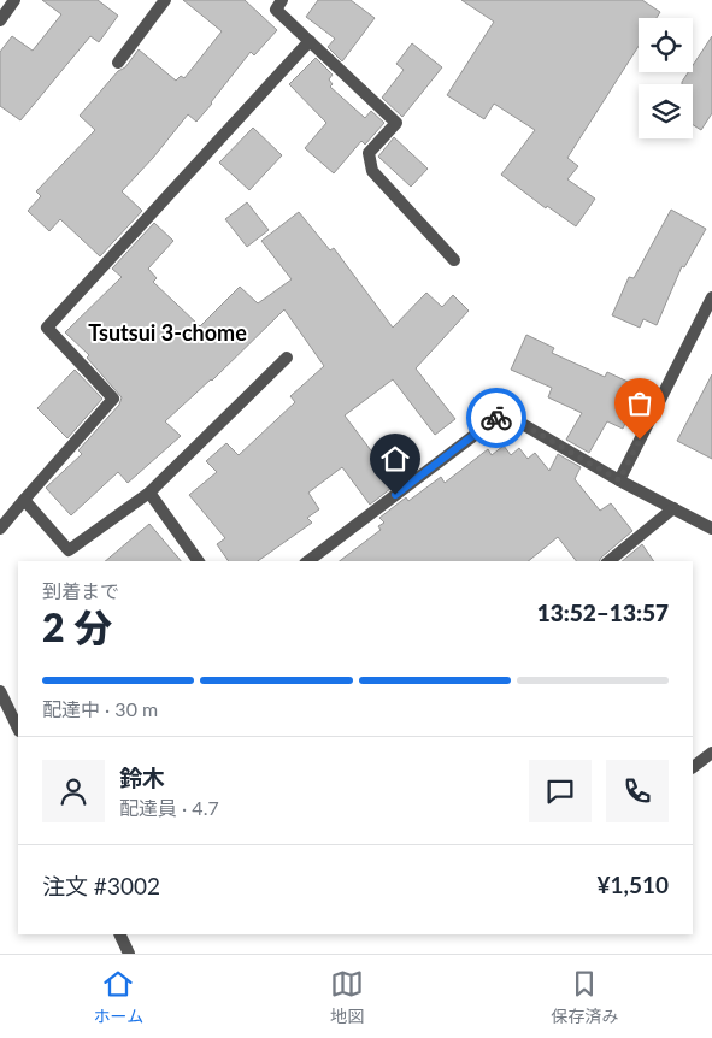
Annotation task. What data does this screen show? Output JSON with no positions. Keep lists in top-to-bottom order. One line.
{"districts":["Tsutsui 3-chome"],"page":{"heading":["2 分","到着まで","13:52–13:57"],"panel":["鈴木","配達員 · 4.7","注文 #3002","¥1,510"],"bar":"配達中 · 30 m","tabs":["ホーム","地図","保存済み"]}}
